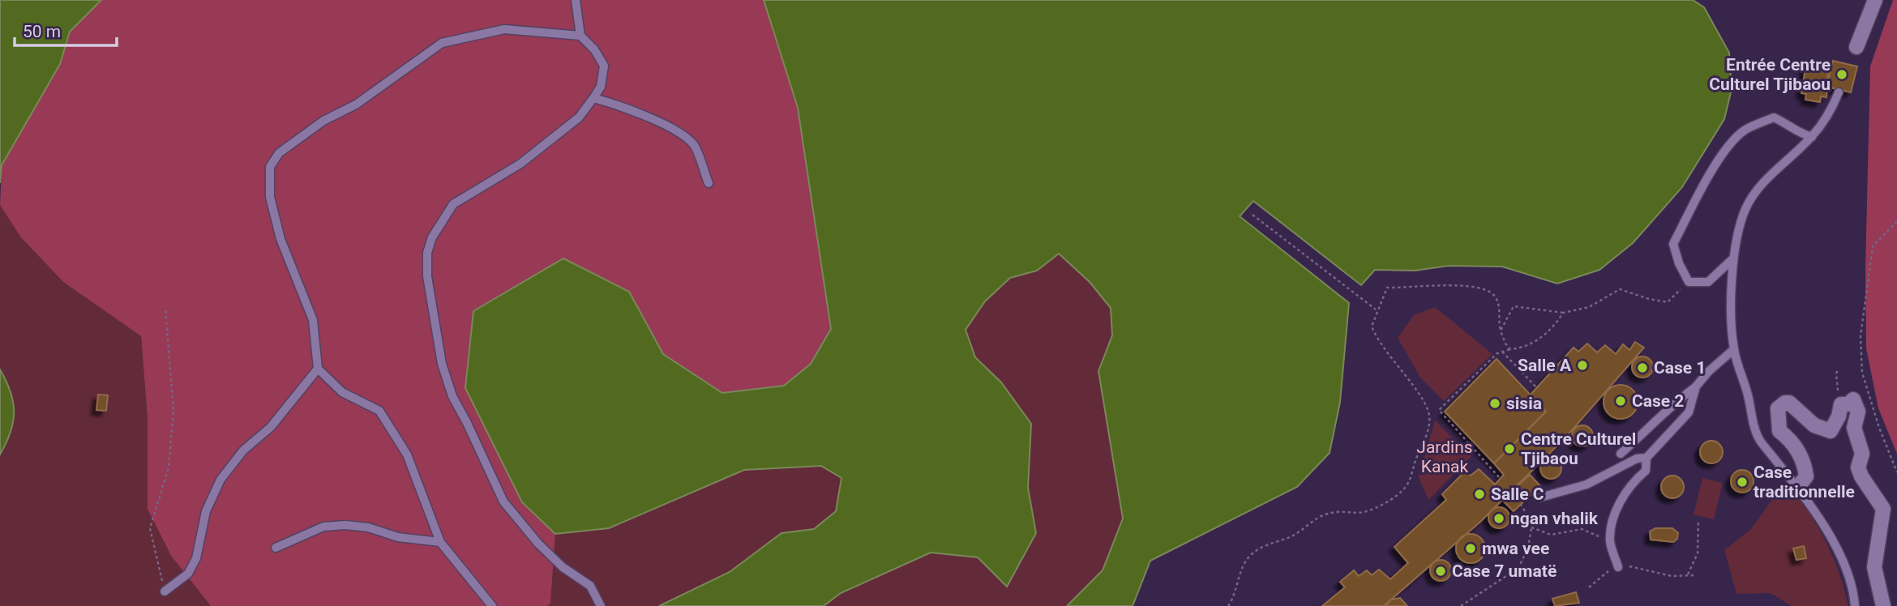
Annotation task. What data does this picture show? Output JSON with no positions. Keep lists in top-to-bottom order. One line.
{"parks":["Jardins Kanak"],"places":["Entrée Centre Culturel Tjibaou","Salle A","Case 1","Case 2","sisia","Centre Culturel Tjibaou","Case traditionnelle","Salle C","ngan vhalik","mwa vee","Case 7 umatë"],"scale_bar":"50 m"}
